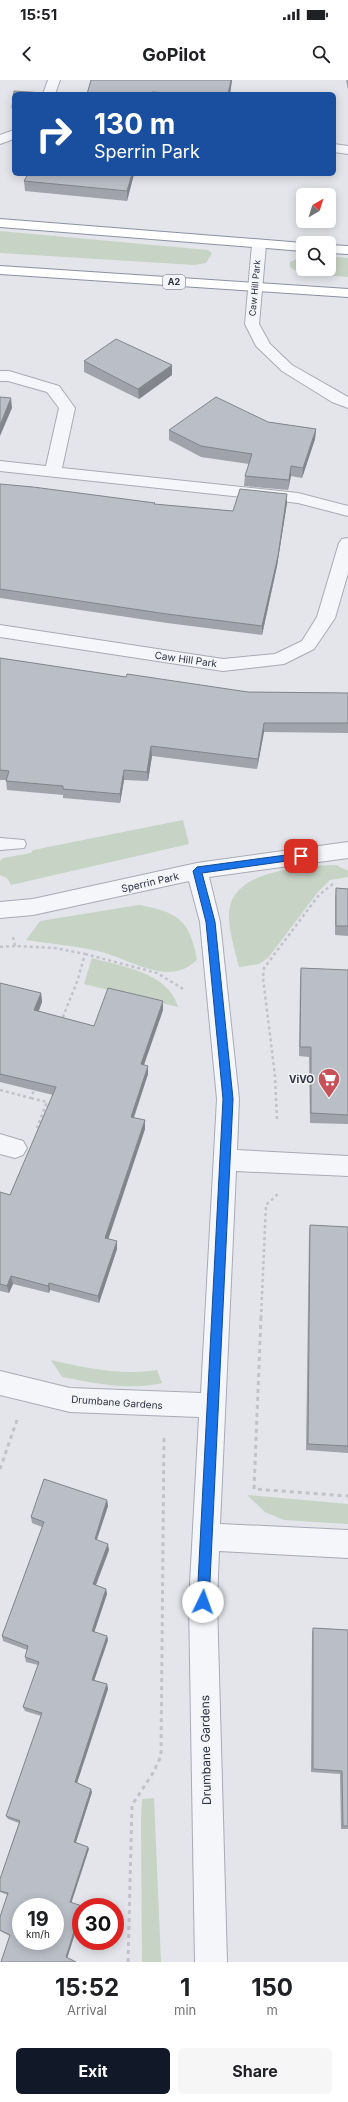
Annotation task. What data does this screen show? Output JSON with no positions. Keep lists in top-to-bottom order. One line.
{"streets":{"highway":["A2"],"street":["Caw Hill Park","Sperrin Park","Drumbane Gardens"]},"crossings":[["A2","Caw Hill Park"],["Sperrin Park","Drumbane Gardens"]],"places":{"supermarket":["ViVO"]},"north":"top right","page":{"status":"15:51","header":"GoPilot","turn":["130 m","Sperrin Park"],"speed":"19 km/h","limit":"30","eta":["15:52","Arrival","1","min","150","m"],"buttons":["Exit","Share"]}}
